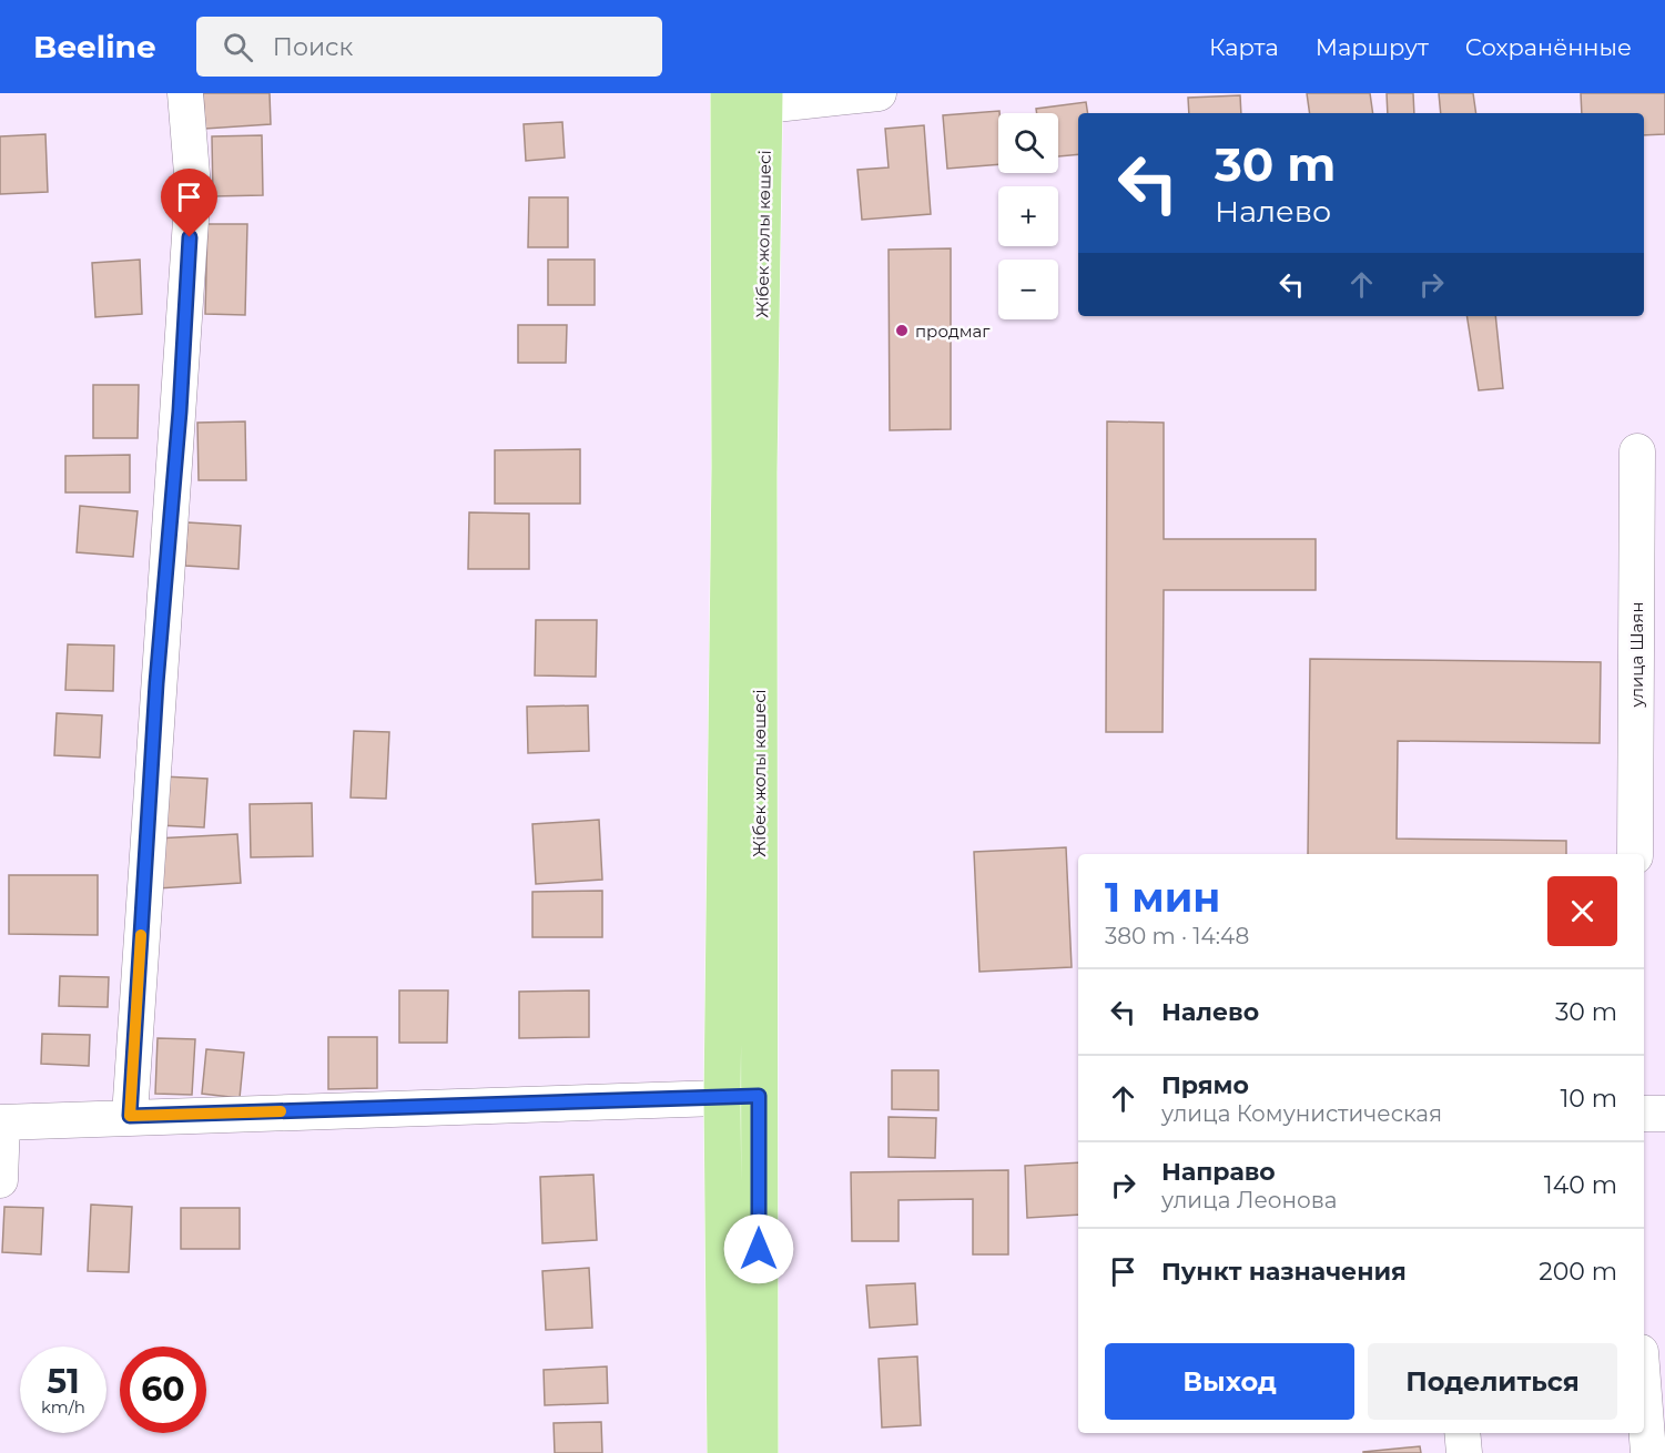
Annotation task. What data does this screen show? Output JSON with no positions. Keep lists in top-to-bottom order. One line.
{"streets":{"main road":["Жібек жолы көшесі"],"street":["улица Шаян"]},"places":["продмаг"],"page":{"header":"Beeline","search":"Поиск","nav":["Карта","Маршрут","Сохранённые"],"map_buttons":["+","−"],"turn":["30 m","Налево"],"heading":["1 мин","380 m · 14:48"],"list":[{"name":"Налево","value":"30 m"},{"name":"Прямо","note":"улица Комунистическая","value":"10 m"},{"name":"Направо","note":"улица Леонова","value":"140 m"},{"name":"Пункт назначения","value":"200 m"}],"buttons":["Выход","Поделиться"],"speed":"51 km/h","limit":"60"}}
